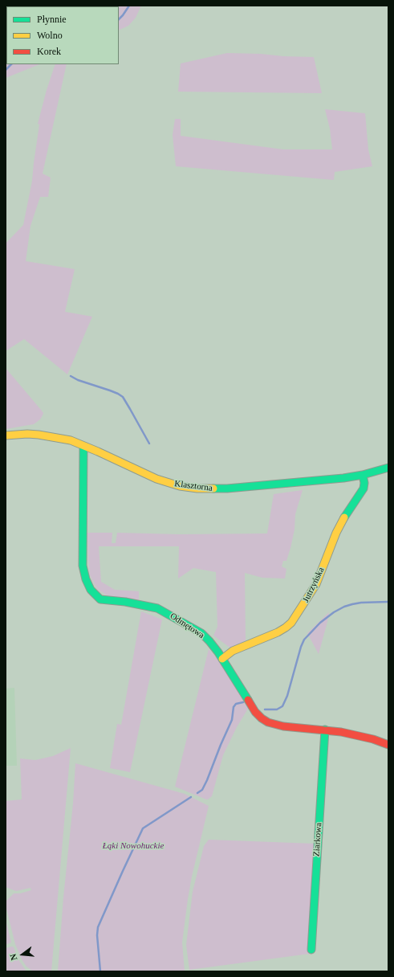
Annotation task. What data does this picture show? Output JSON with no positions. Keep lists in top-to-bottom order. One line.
{"streets":{"street":["Klasztorna","Jutrzyńska","Odmętowa","Ziarkowa"]},"crossings":[["Klasztorna","Jutrzyńska"],["Klasztorna","Odmętowa"],["Jutrzyńska","Odmętowa"],["Odmętowa","Ziarkowa"]],"parks":["Łąki Nowohuckie"],"legend":["Płynnie","Wolno","Korek"],"north":"left"}
